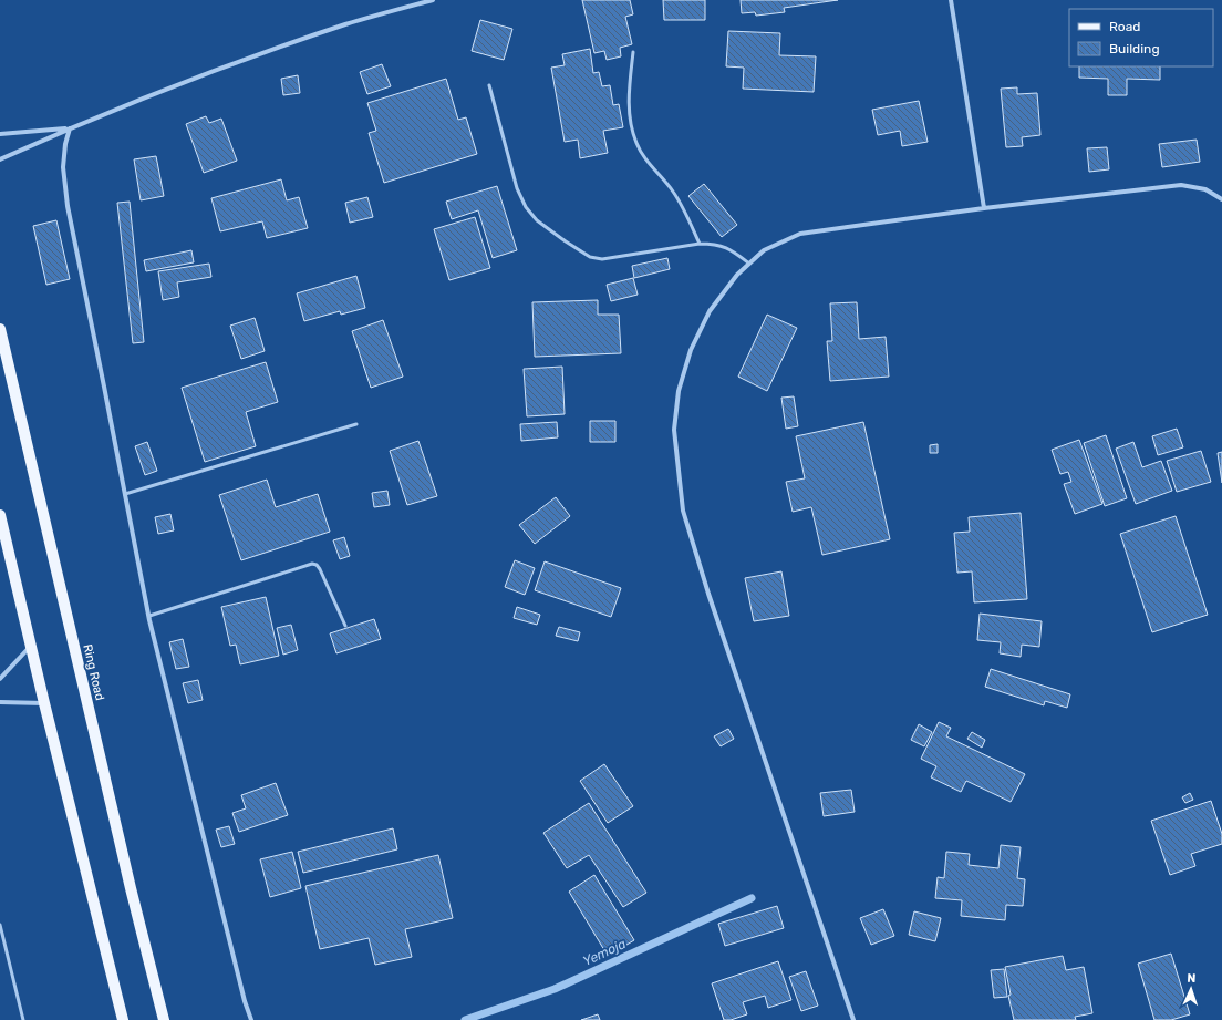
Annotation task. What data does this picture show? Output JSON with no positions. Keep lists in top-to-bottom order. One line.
{"streets":{"main road":["Ring Road"]},"water":["Yemoja"],"legend":["Road","Building"],"north":"top"}
